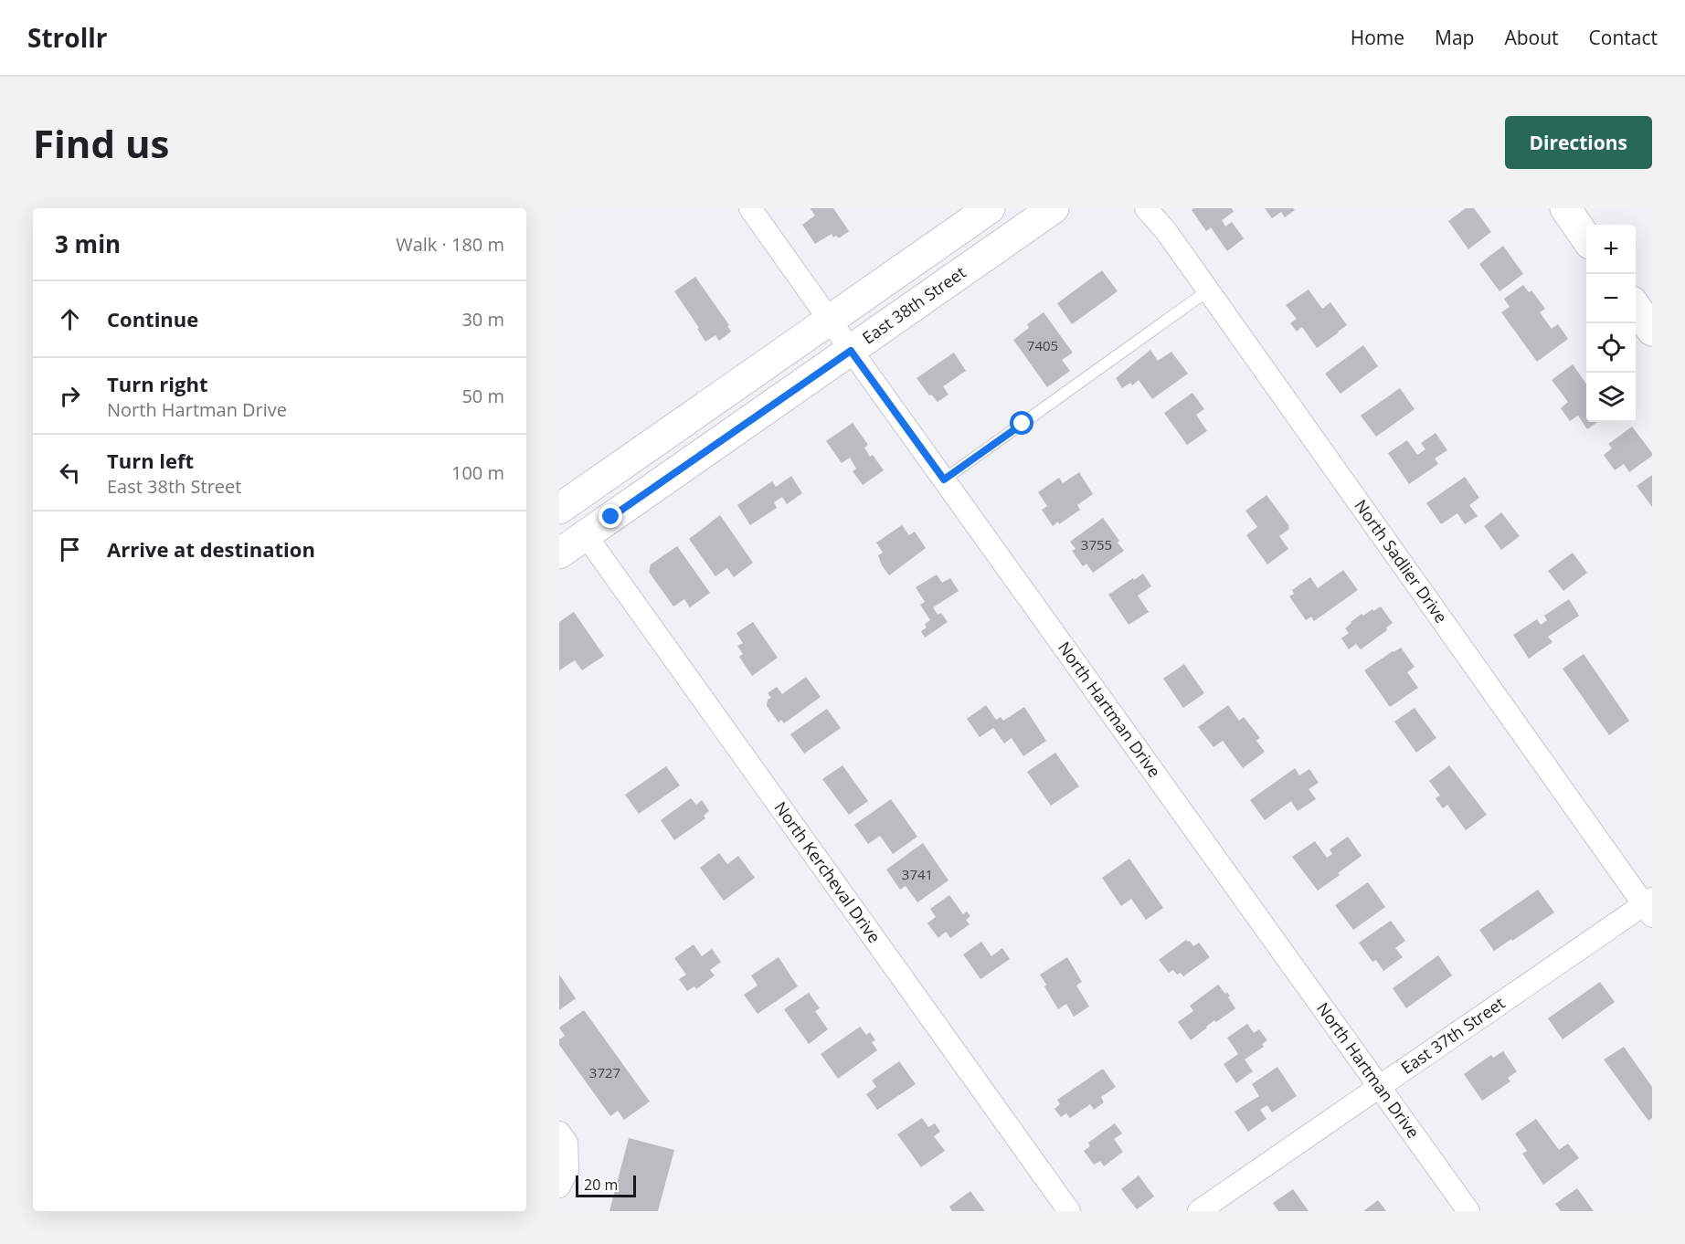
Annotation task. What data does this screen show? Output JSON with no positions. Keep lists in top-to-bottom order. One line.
{"streets":{"main road":["East 38th Street"],"street":["North Sadlier Drive","North Hartman Drive","North Kercheval Drive","East 37th Street"]},"crossings":[["East 38th Street","North Hartman Drive"],["East 38th Street","North Kercheval Drive"],["North Sadlier Drive","East 37th Street"],["North Hartman Drive","East 37th Street"]],"house_numbers":["7405","3755","3741","3727"],"scale_bar":"20 m","page":{"header":"Strollr","nav":["Home","Map","About","Contact"],"buttons":"Directions","title":"Find us","heading":["3 min","Walk · 180 m"],"map_buttons":["+","−"],"list":[["Continue","30 m"],["Turn right","North Hartman Drive","50 m"],["Turn left","East 38th Street","100 m"],"Arrive at destination"],"scale":"20 m"}}
